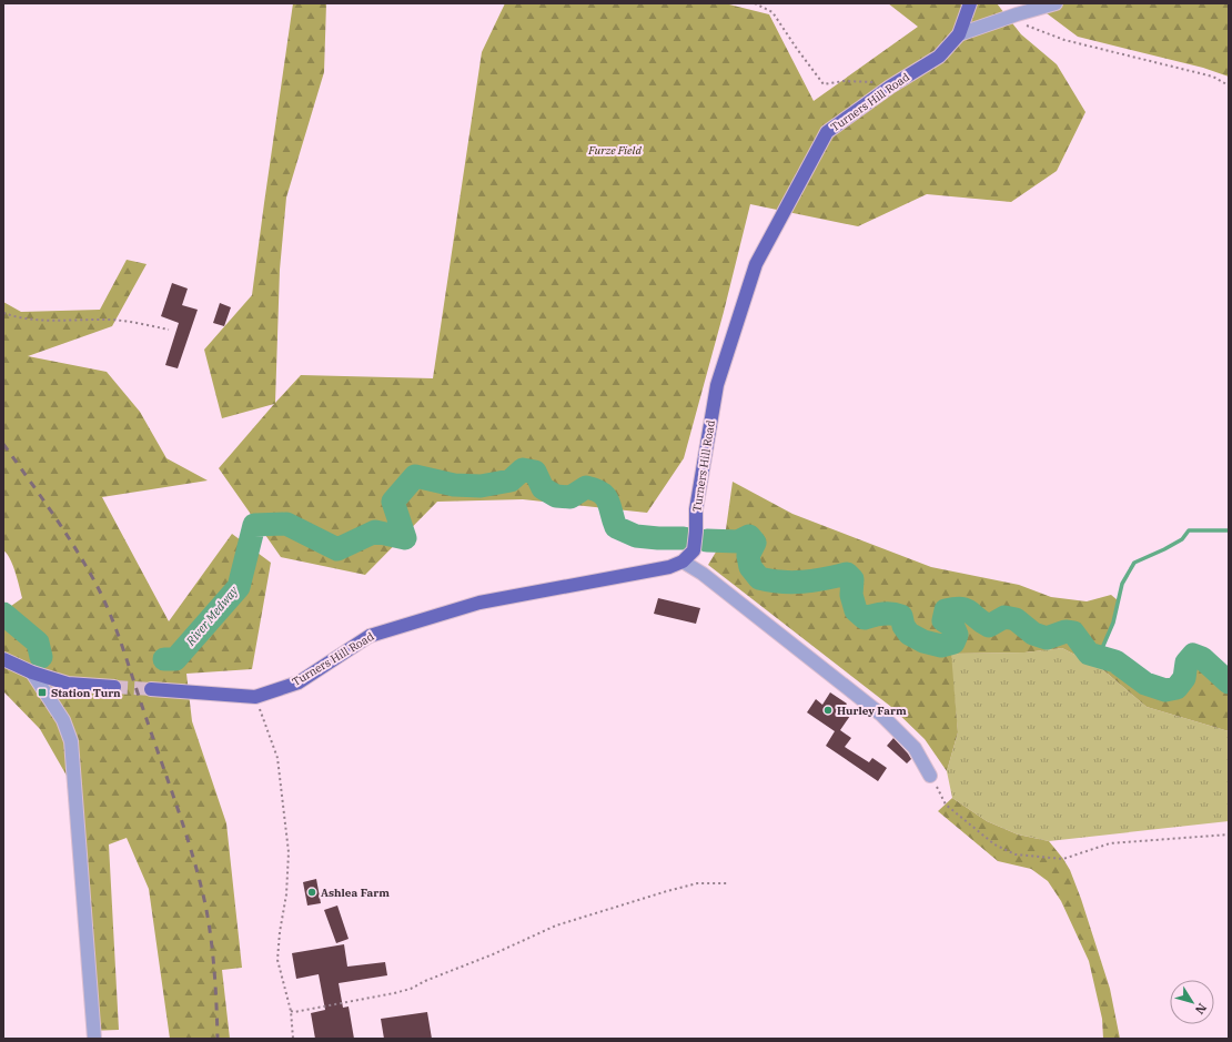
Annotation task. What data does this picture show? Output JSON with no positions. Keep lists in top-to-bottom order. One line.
{"streets":{"main road":["Turners Hill Road"]},"water":["River Medway"],"parks":["Furze Field"],"places":{"transit":["Station Turn"],"other":["Hurley Farm","Ashlea Farm"]},"north":"bottom right"}
